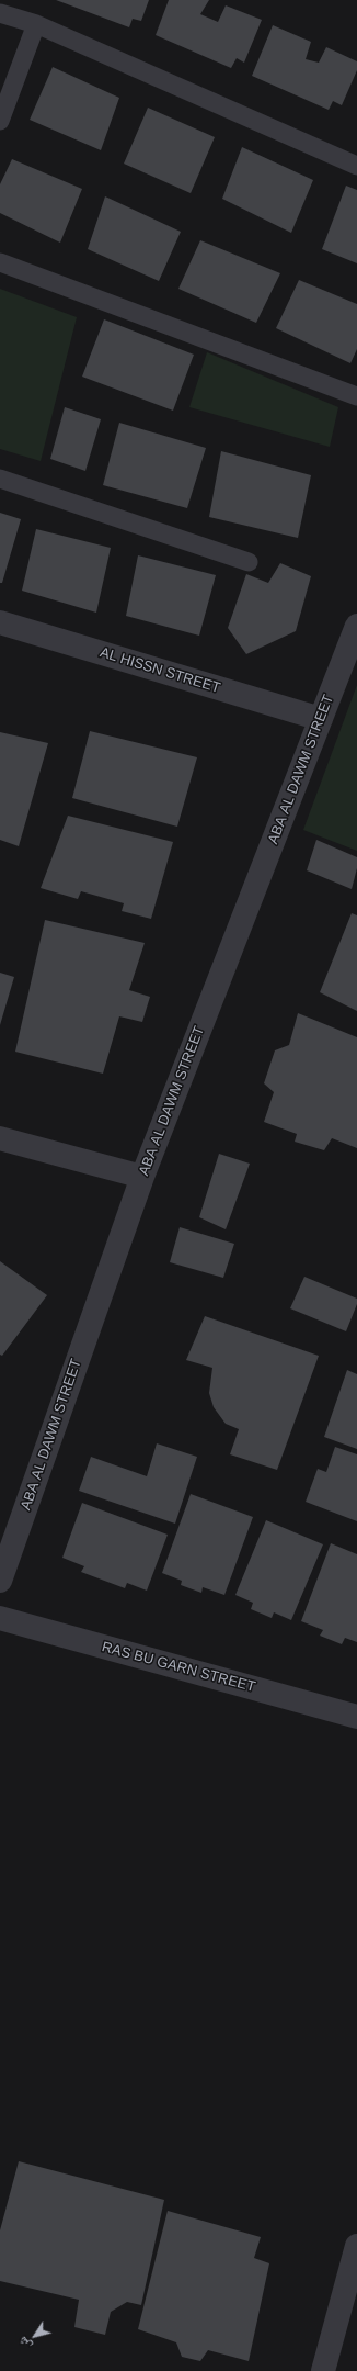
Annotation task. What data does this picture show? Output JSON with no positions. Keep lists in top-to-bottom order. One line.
{"streets":{"street":["AL HISSN STREET","ABA AL DAWM STREET","RAS BU GARN STREET"]},"crossings":[["AL HISSN STREET","ABA AL DAWM STREET"]],"north":"bottom left"}
